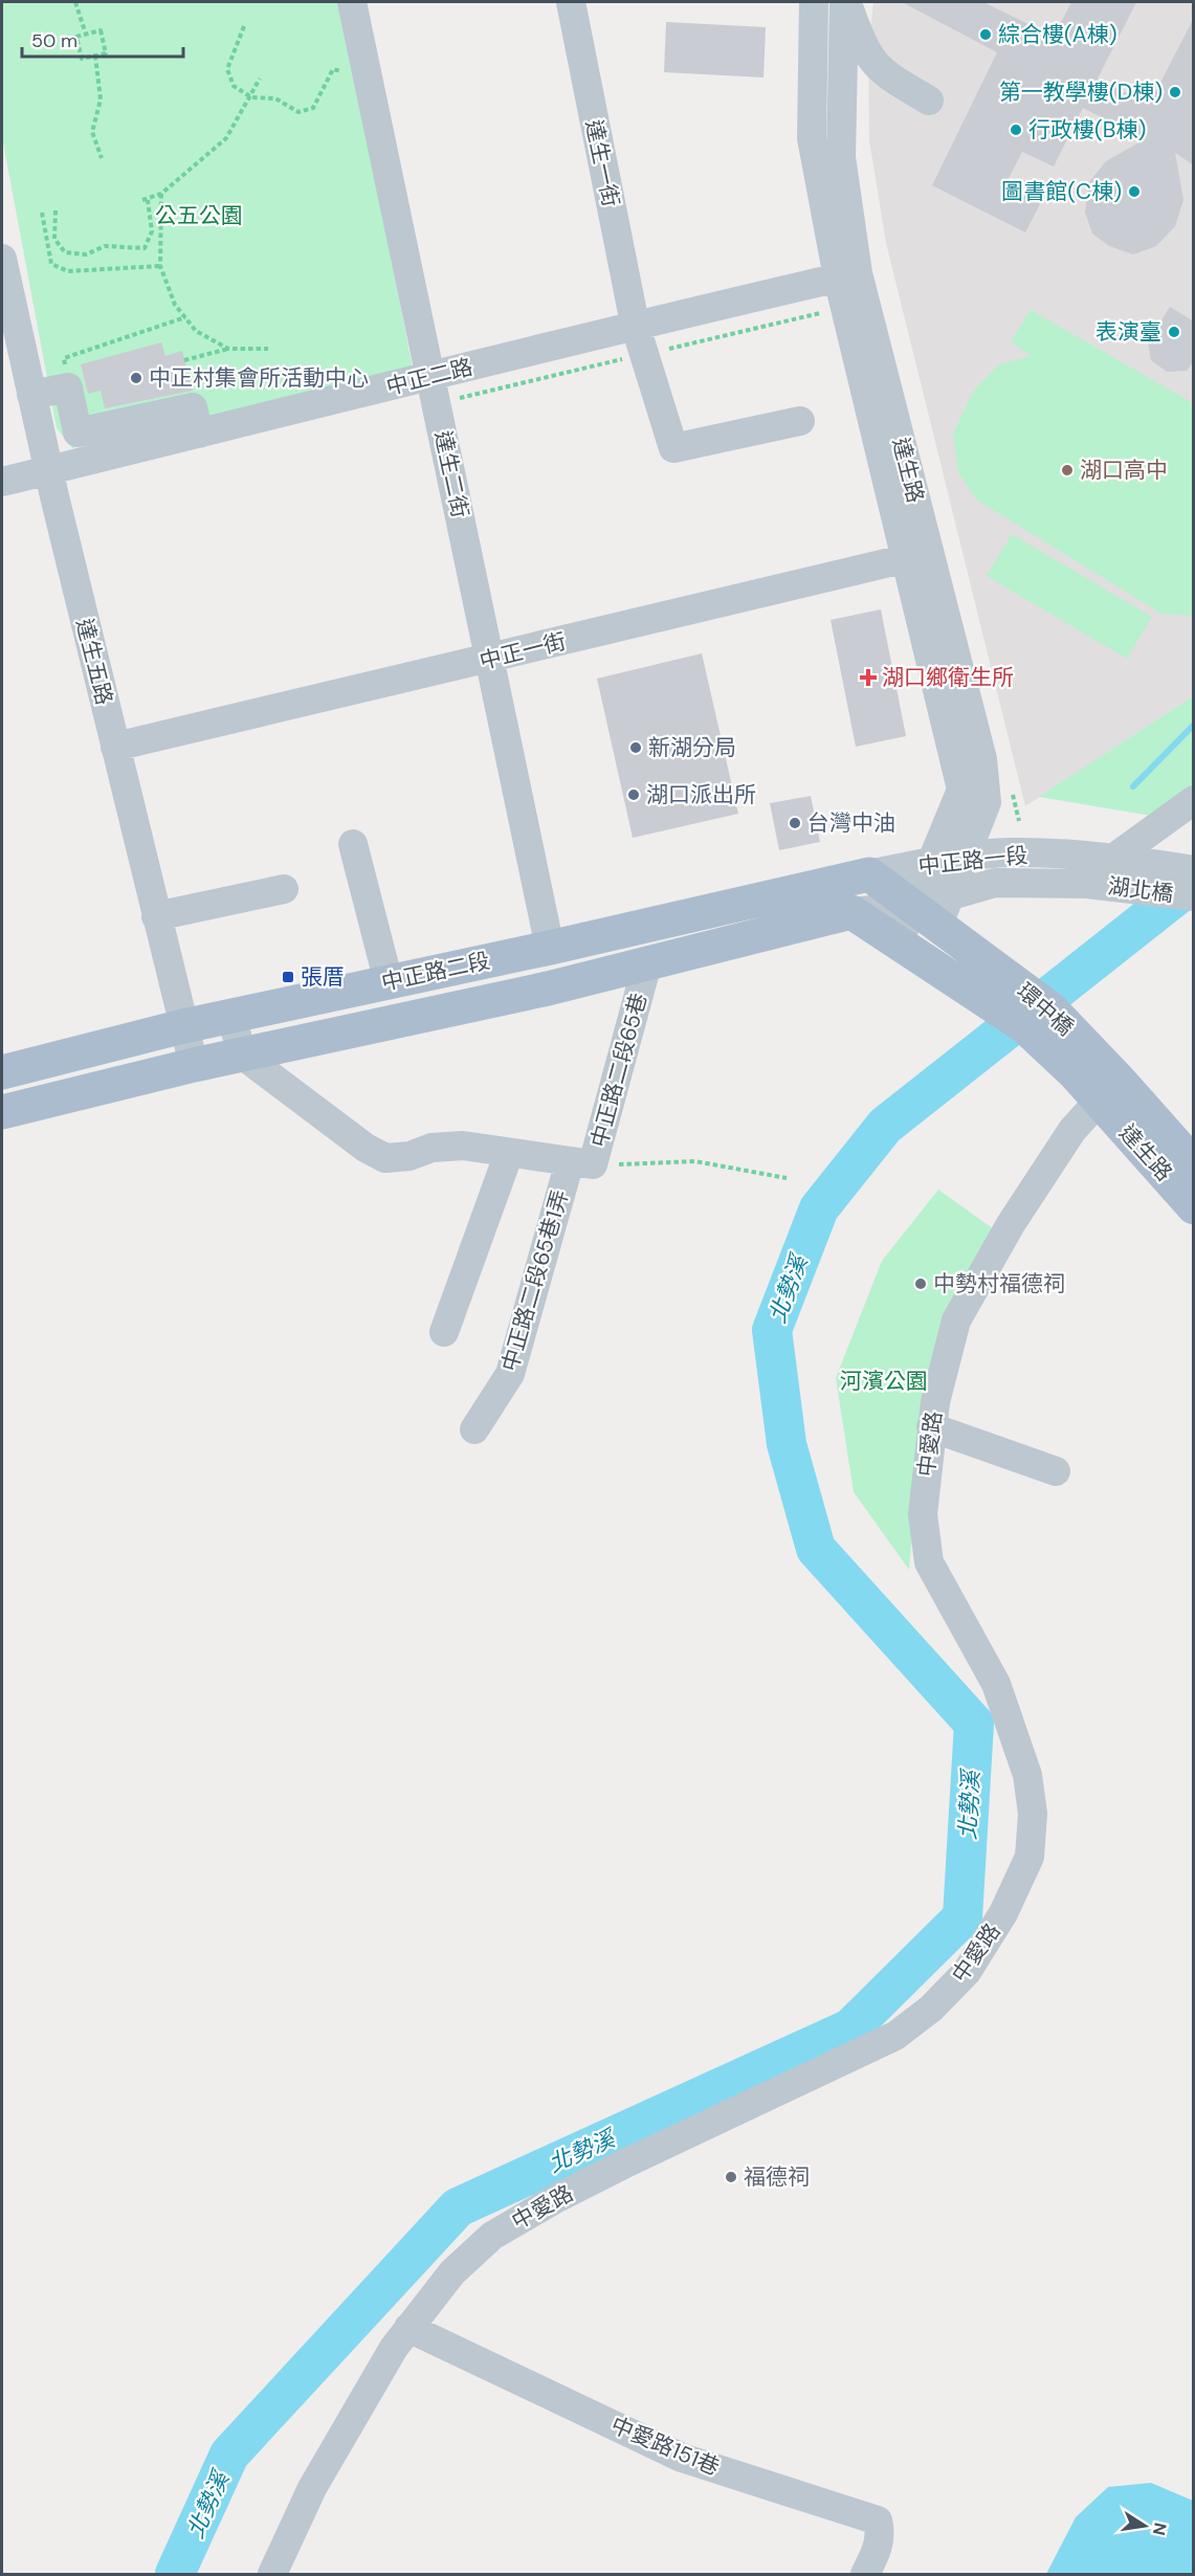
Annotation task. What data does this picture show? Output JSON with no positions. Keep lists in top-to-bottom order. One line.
{"streets":{"main road":["達生路","中正路二段","環中橋"],"street":["達生一街","中正二路","達生二街","中正一街","達生五路","中正路一段","湖北橋","中正路二段65巷","中正路二段65巷1弄","中愛路","中愛路151巷"]},"crossings":[["達生一街","中正二路"],["中正二路","達生路"],["中正二路","達生二街"],["中正二路","達生五路"],["達生路","中正一街"],["達生路","中正路一段"],["達生路","環中橋"],["達生路","中愛路"],["達生二街","中正一街"],["達生二街","中正路二段"],["中正一街","達生五路"],["達生五路","中正路二段"],["中正路一段","湖北橋"],["中正路一段","中正路二段"],["中正路二段","中正路二段65巷"],["環中橋","中愛路"],["中正路二段65巷","中正路二段65巷1弄"],["中愛路","中愛路151巷"]],"water":["北勢溪"],"parks":["公五公園","河濱公園"],"places":{"other":["綜合樓(A棟)","第一教學樓(D棟)","行政樓(B棟)","圖書館(C棟)","表演臺","中正村集會所活動中心","湖口高中","新湖分局","湖口派出所","台灣中油","中勢村福德祠","福德祠"],"health":["湖口鄉衛生所"],"transit":["張厝"]},"scale_bar":"50 m","north":"right"}
